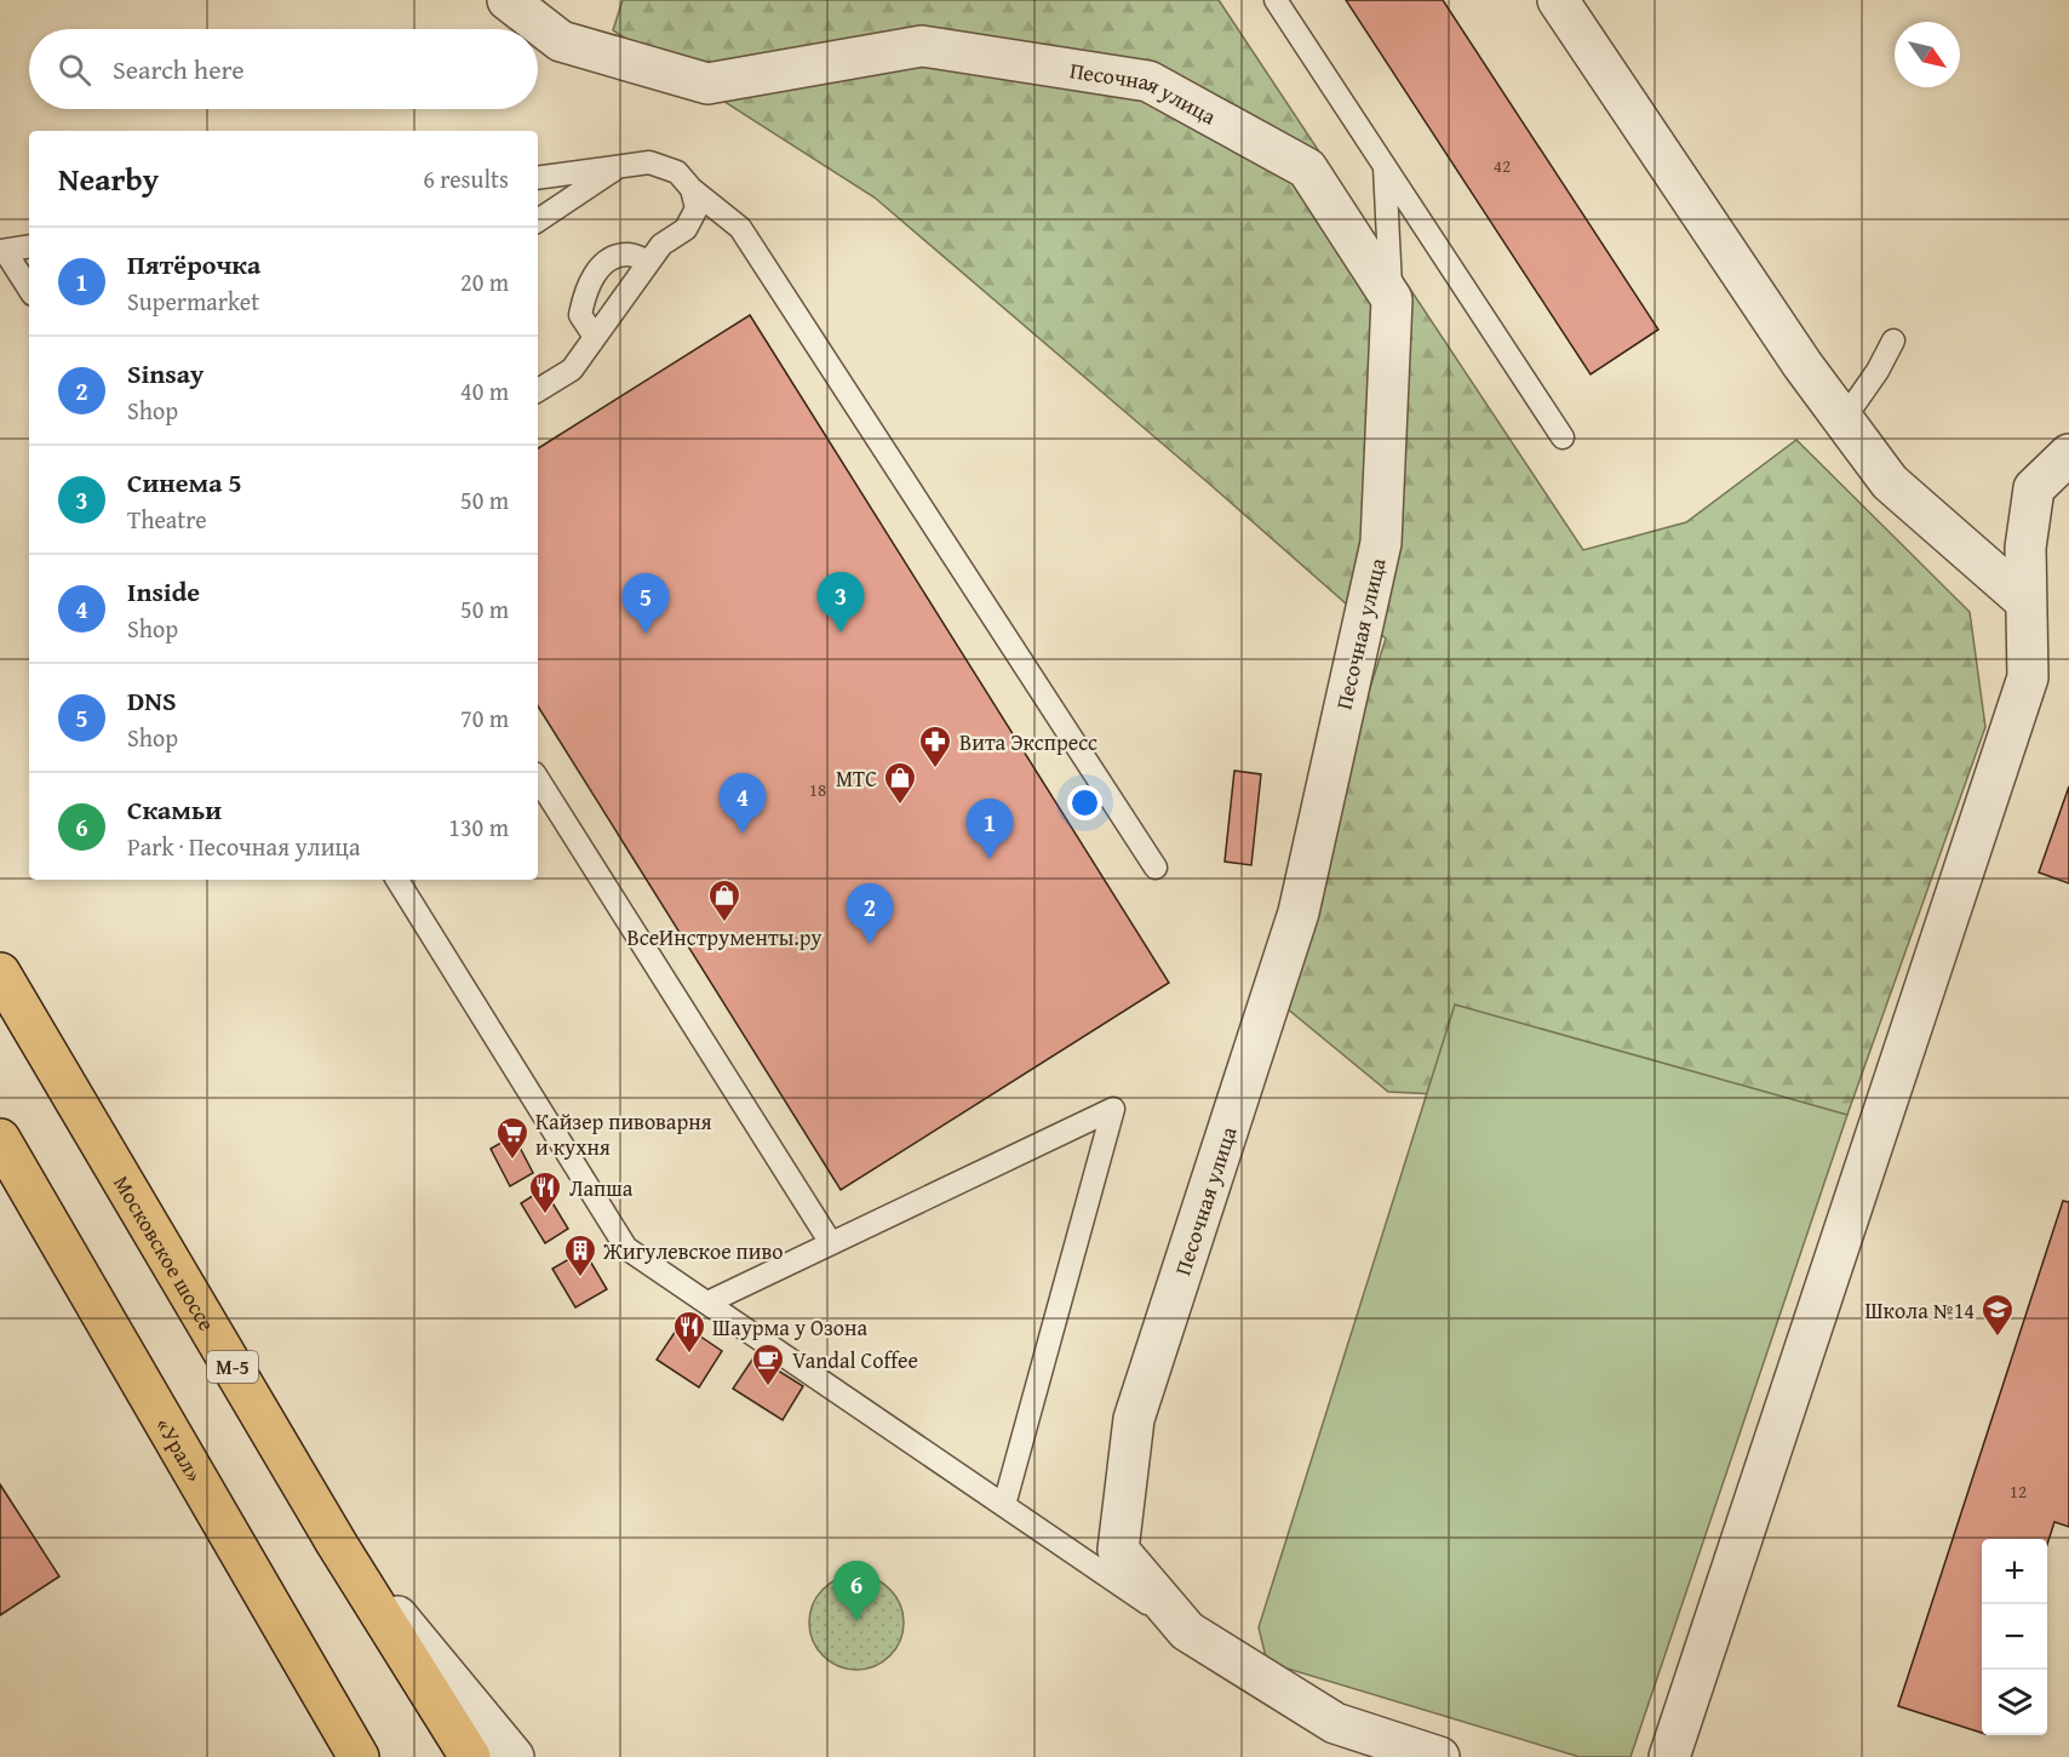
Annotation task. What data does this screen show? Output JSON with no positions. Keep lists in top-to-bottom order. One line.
{"streets":{"highway":["Московское шоссе","М-5","«Урал»"],"street":["Песочная улица"]},"places":{"pharmacy":["Вита Экспресс"],"shop":["МТС","ВсеИнструменты.ру"],"supermarket":["Кайзер пивоварня и кухня"],"restaurant":["Лапша","Шаурма у Озона"],"building":["Жигулевское пиво"],"school or university":["Школа №14"],"cafe":["Vandal Coffee"]},"house_numbers":["42","18","12"],"north":"bottom right","page":{"search":"Search here","heading":["Nearby","6 results"],"list":[{"mark":"1","name":"Пятёрочка","note":"Supermarket","value":"20 m"},{"mark":"2","name":"Sinsay","note":"Shop","value":"40 m"},{"mark":"3","name":"Синема 5","note":"Theatre","value":"50 m"},{"mark":"4","name":"Inside","note":"Shop","value":"50 m"},{"mark":"5","name":"DNS","note":"Shop","value":"70 m"},{"mark":"6","name":"Скамьи","note":"Park · Песочная улица","value":"130 m"}],"pins":["3","5","4","1","2","6"],"map_buttons":["+","−"]}}
